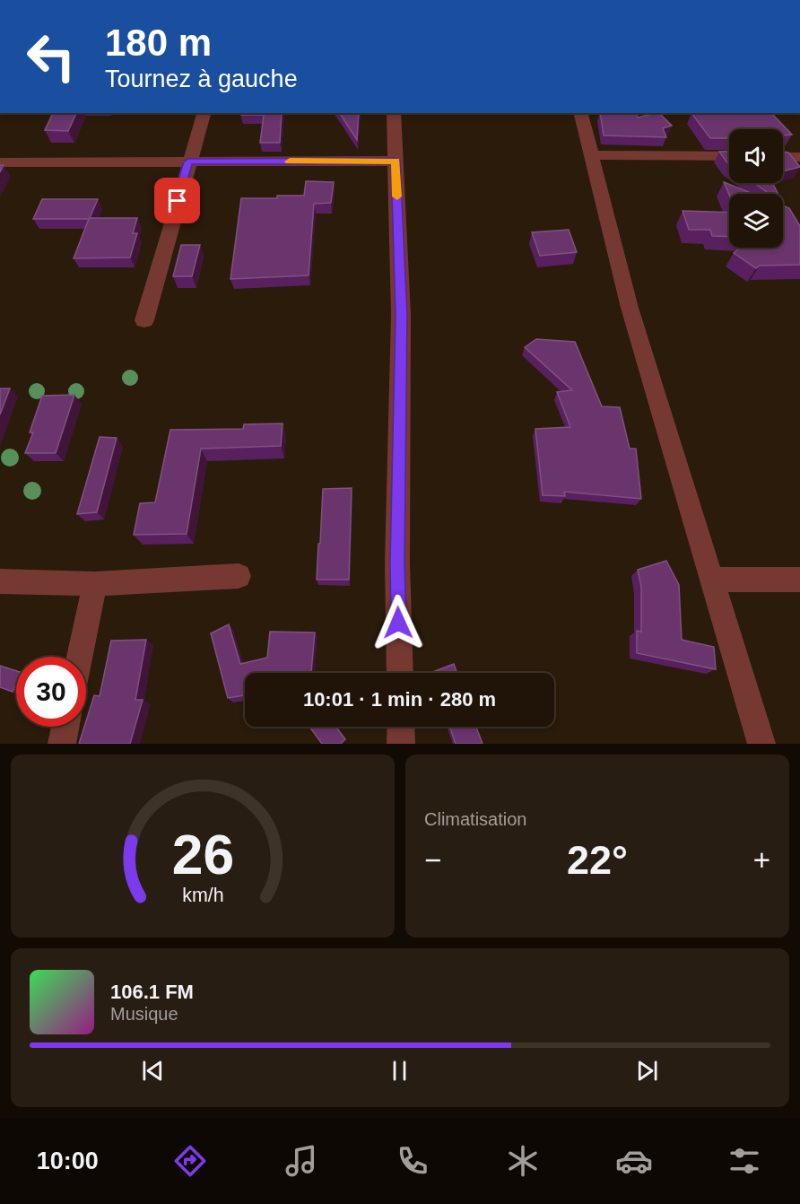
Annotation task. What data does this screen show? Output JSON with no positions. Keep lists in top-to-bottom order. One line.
{"page":{"turn":["180 m","Tournez à gauche"],"limit":"30","trip":"10:01 · 1 min · 280 m","tile":"Climatisation","heat":["−","22°","+"],"song":["106.1 FM","Musique"],"tabs":"10:00","gauge":["26","km/h"]}}
